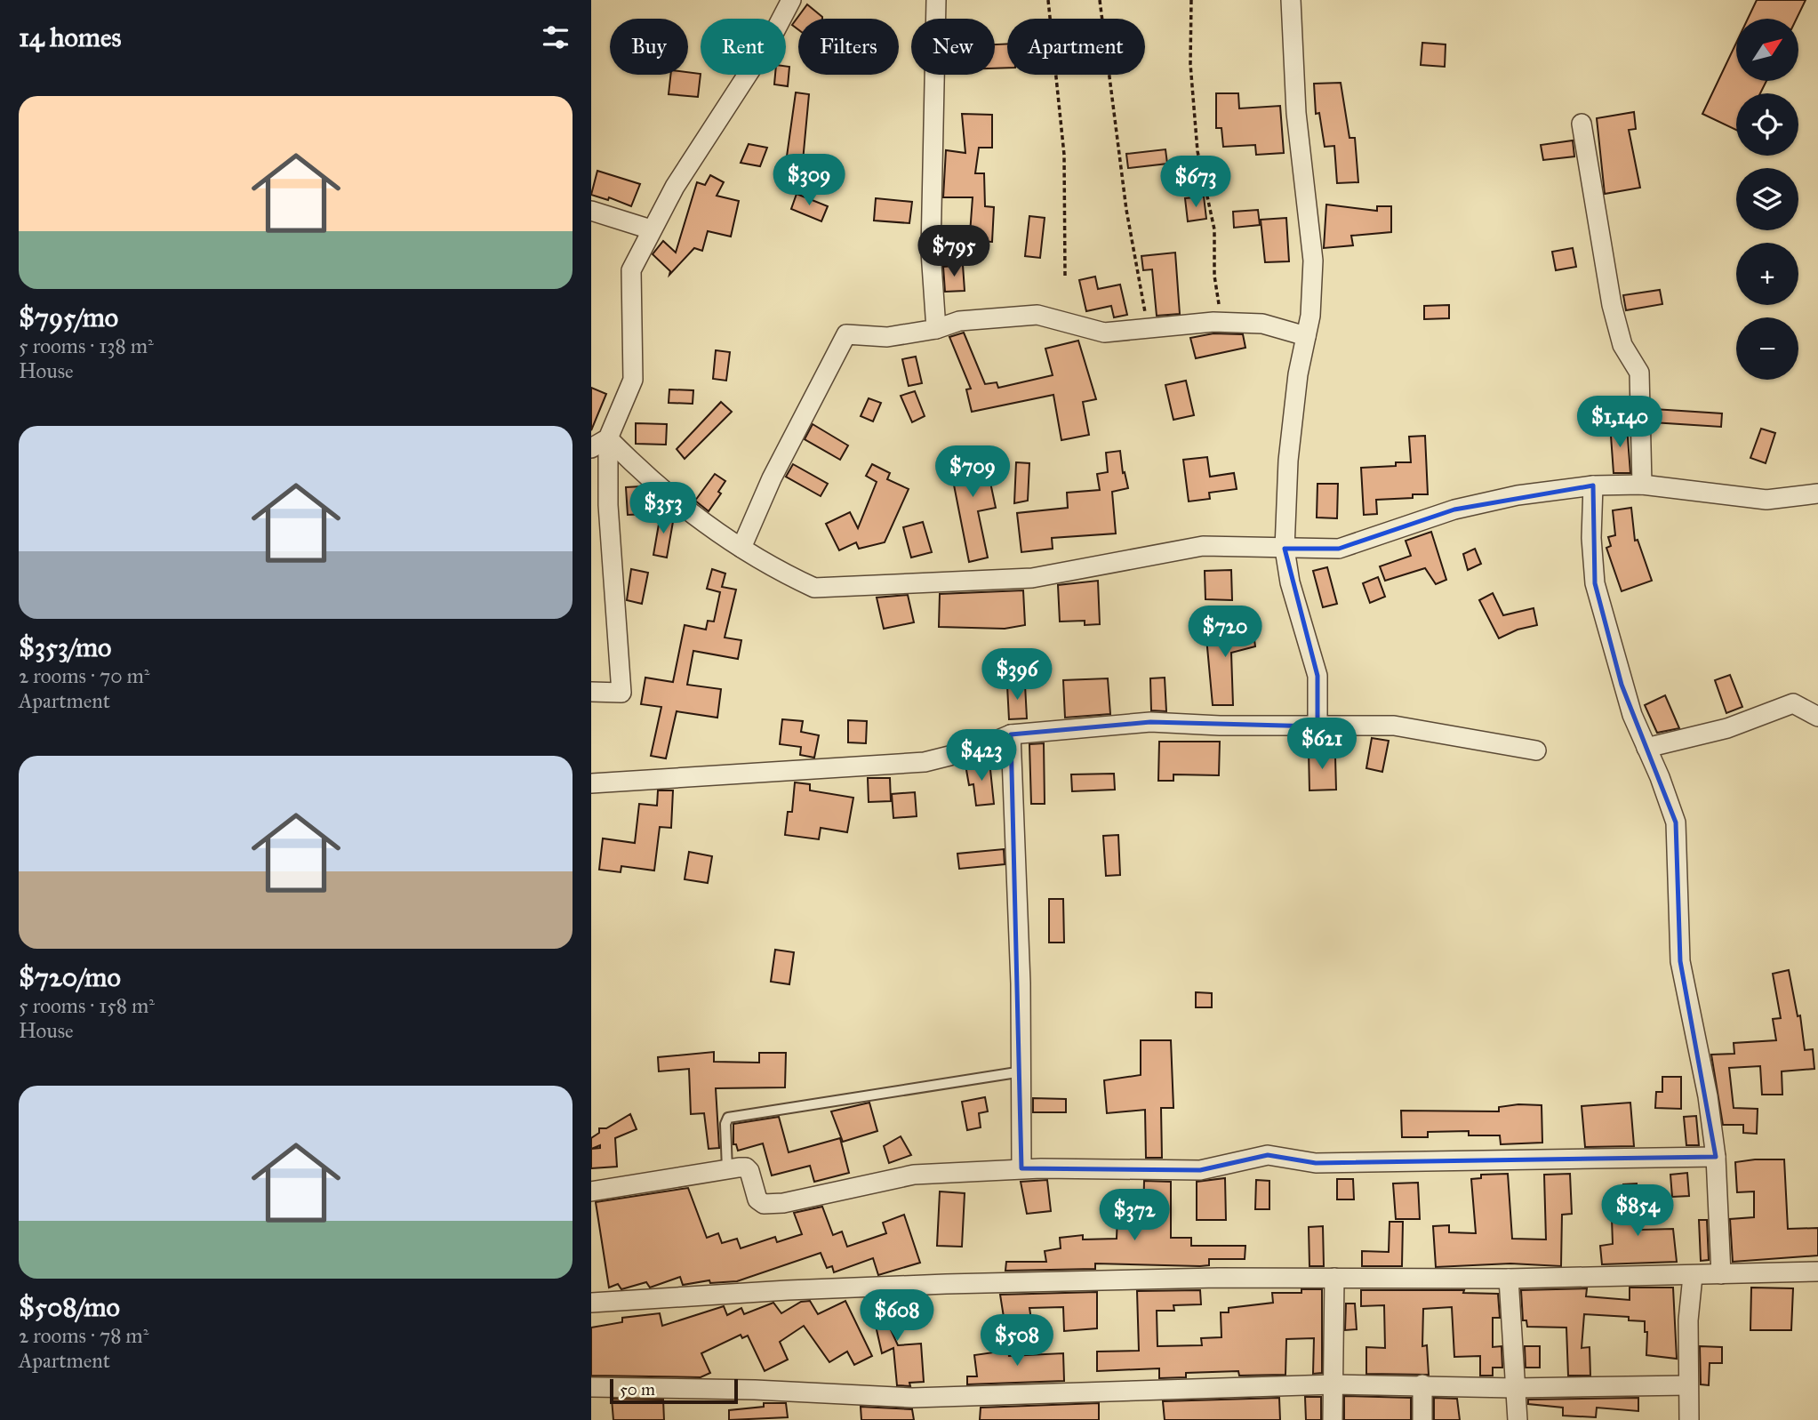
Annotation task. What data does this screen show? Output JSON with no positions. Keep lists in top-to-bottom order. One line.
{"scale_bar":"50 m","north":"top right","page":{"heading":"14 homes","map_buttons":["+","−"],"chip":["Buy","Rent","Filters","New","Apartment"],"list":[{"name":"$795/mo","note":"5 rooms · 138 m² · House"},{"name":"$353/mo","note":"2 rooms · 70 m² · Apartment"},{"name":"$720/mo","note":"5 rooms · 158 m² · House"},{"name":"$508/mo","note":"2 rooms · 78 m² · Apartment"}],"price":["$309","$673","$795","$1,140","$709","$353","$720","$396","$621","$423","$854","$372","$608","$508"],"scale":"50 m"}}
